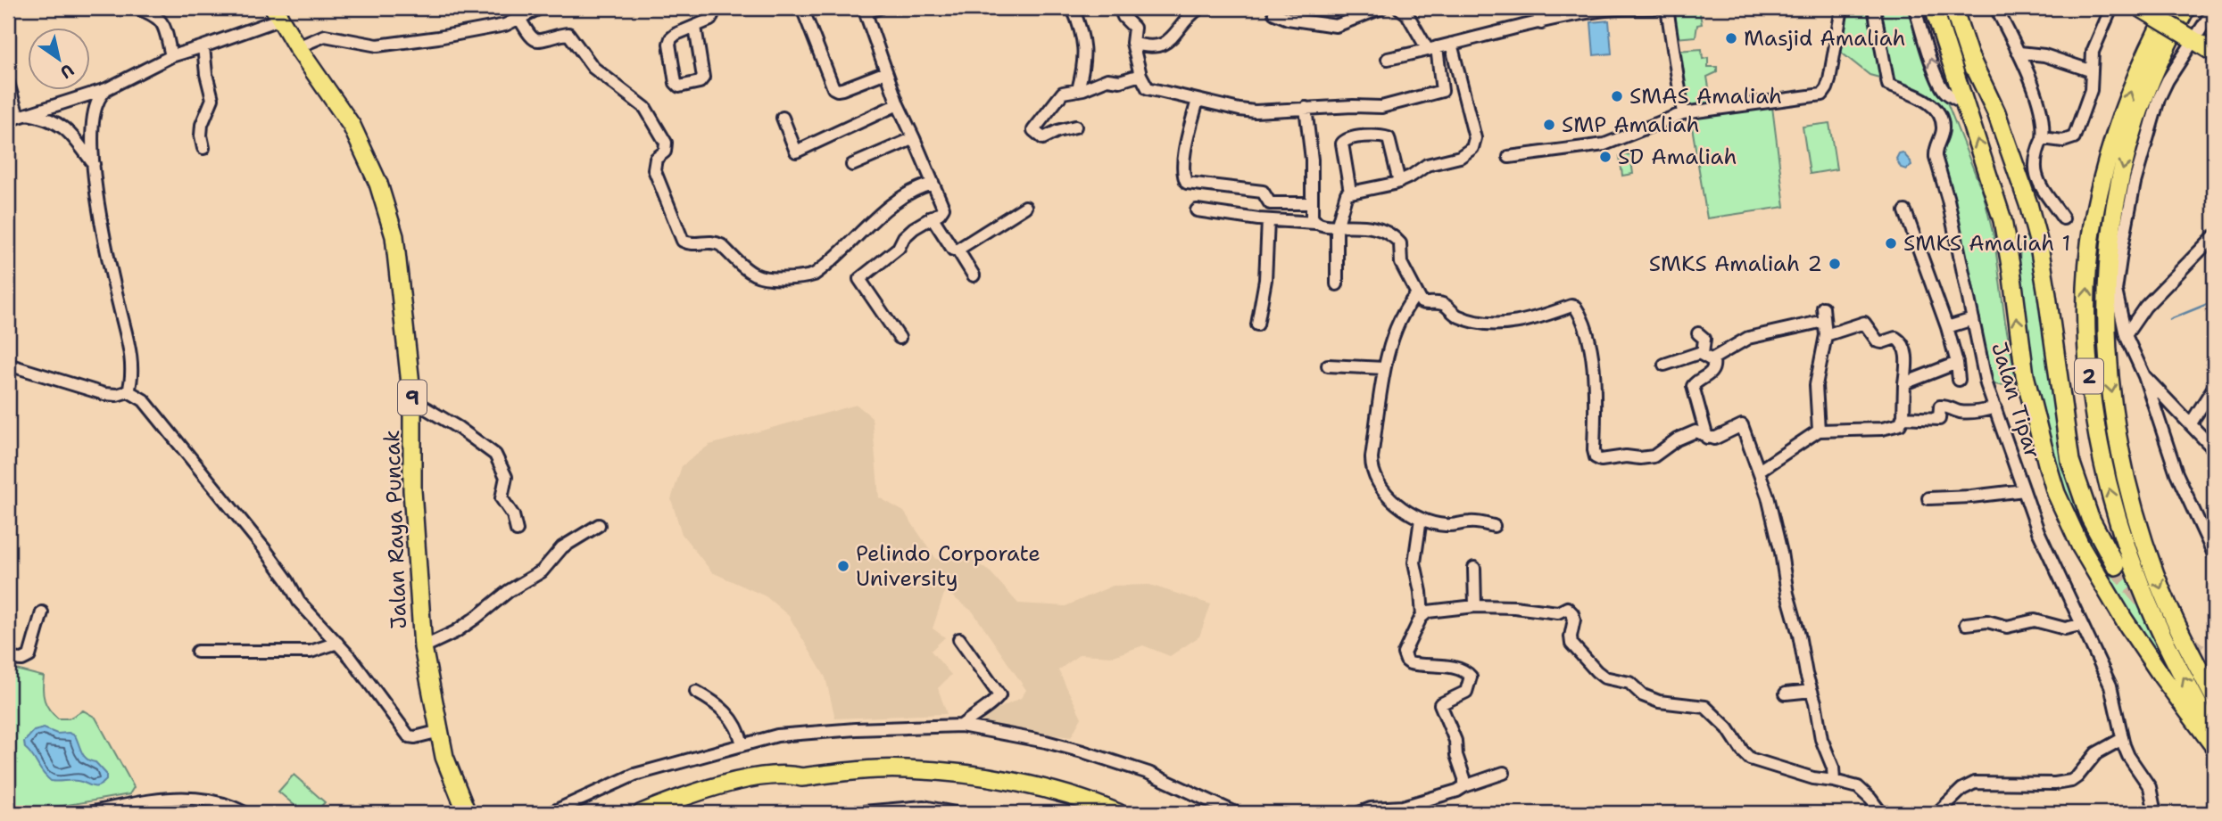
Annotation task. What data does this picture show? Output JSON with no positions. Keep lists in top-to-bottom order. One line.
{"streets":{"highway":["2","9","Jalan Raya Puncak"],"street":["Jalan Tipar"]},"places":["Masjid Amaliah","SMAS Amaliah","SMP Amaliah","SD Amaliah","SMKS Amaliah 1","SMKS Amaliah 2","Pelindo Corporate University"],"north":"bottom right"}
